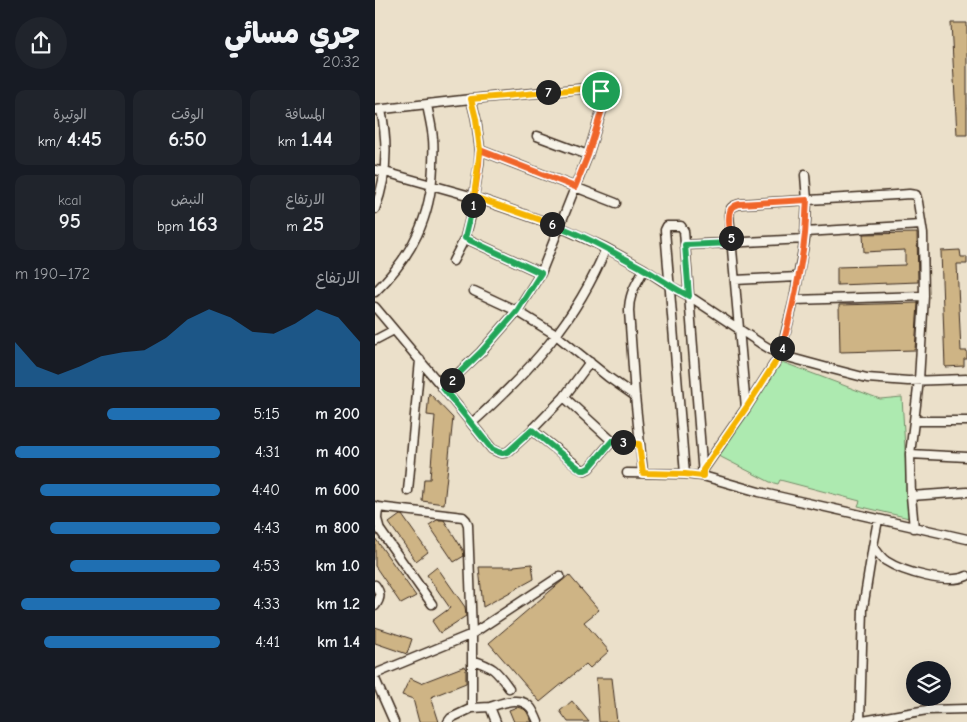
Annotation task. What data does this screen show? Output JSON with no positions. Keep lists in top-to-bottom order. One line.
{"page":{"heading":["جري مسائي","20:32"],"pins":["7","1","6","5","4","2","3"],"stats":[["المسافة","1.44 km"],["الوقت","6:50"],["الوتيرة","4:45 /km"],["الارتفاع","25 m"],["النبض","163 bpm"],["kcal","95"]],"chart":["الارتفاع","172–190 m"],"list":[{"name":"200 m","note":"5:15"},{"name":"400 m","note":"4:31"},{"name":"600 m","note":"4:40"},{"name":"800 m","note":"4:43"},{"name":"1.0 km","note":"4:53"},{"name":"1.2 km","note":"4:33"},{"name":"1.4 km","note":"4:41"}]}}
